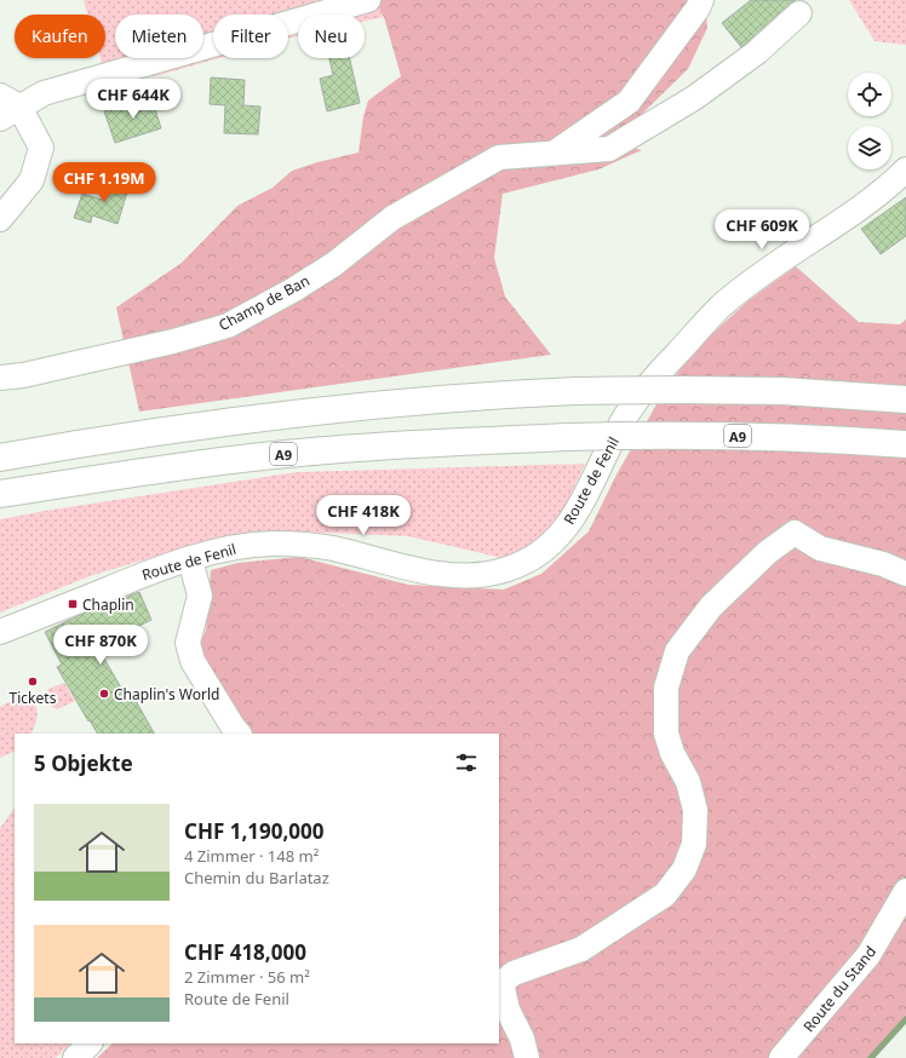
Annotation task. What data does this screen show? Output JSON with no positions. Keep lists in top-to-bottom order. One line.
{"streets":{"highway":["A9"],"street":["Champ de Ban","Route de Fenil","Route du Stand"]},"places":{"transit":["Chaplin"],"other":["Tickets","Chaplin's World"]},"page":{"chip":["Kaufen","Mieten","Filter","Neu"],"price":["CHF 644K","CHF 1.19M","CHF 609K","CHF 418K","CHF 870K"],"heading":"5 Objekte","list":[{"name":"CHF 1,190,000","note":"4 Zimmer · 148 m² · Chemin du Barlataz"},{"name":"CHF 418,000","note":"2 Zimmer · 56 m² · Route de Fenil"}]}}
